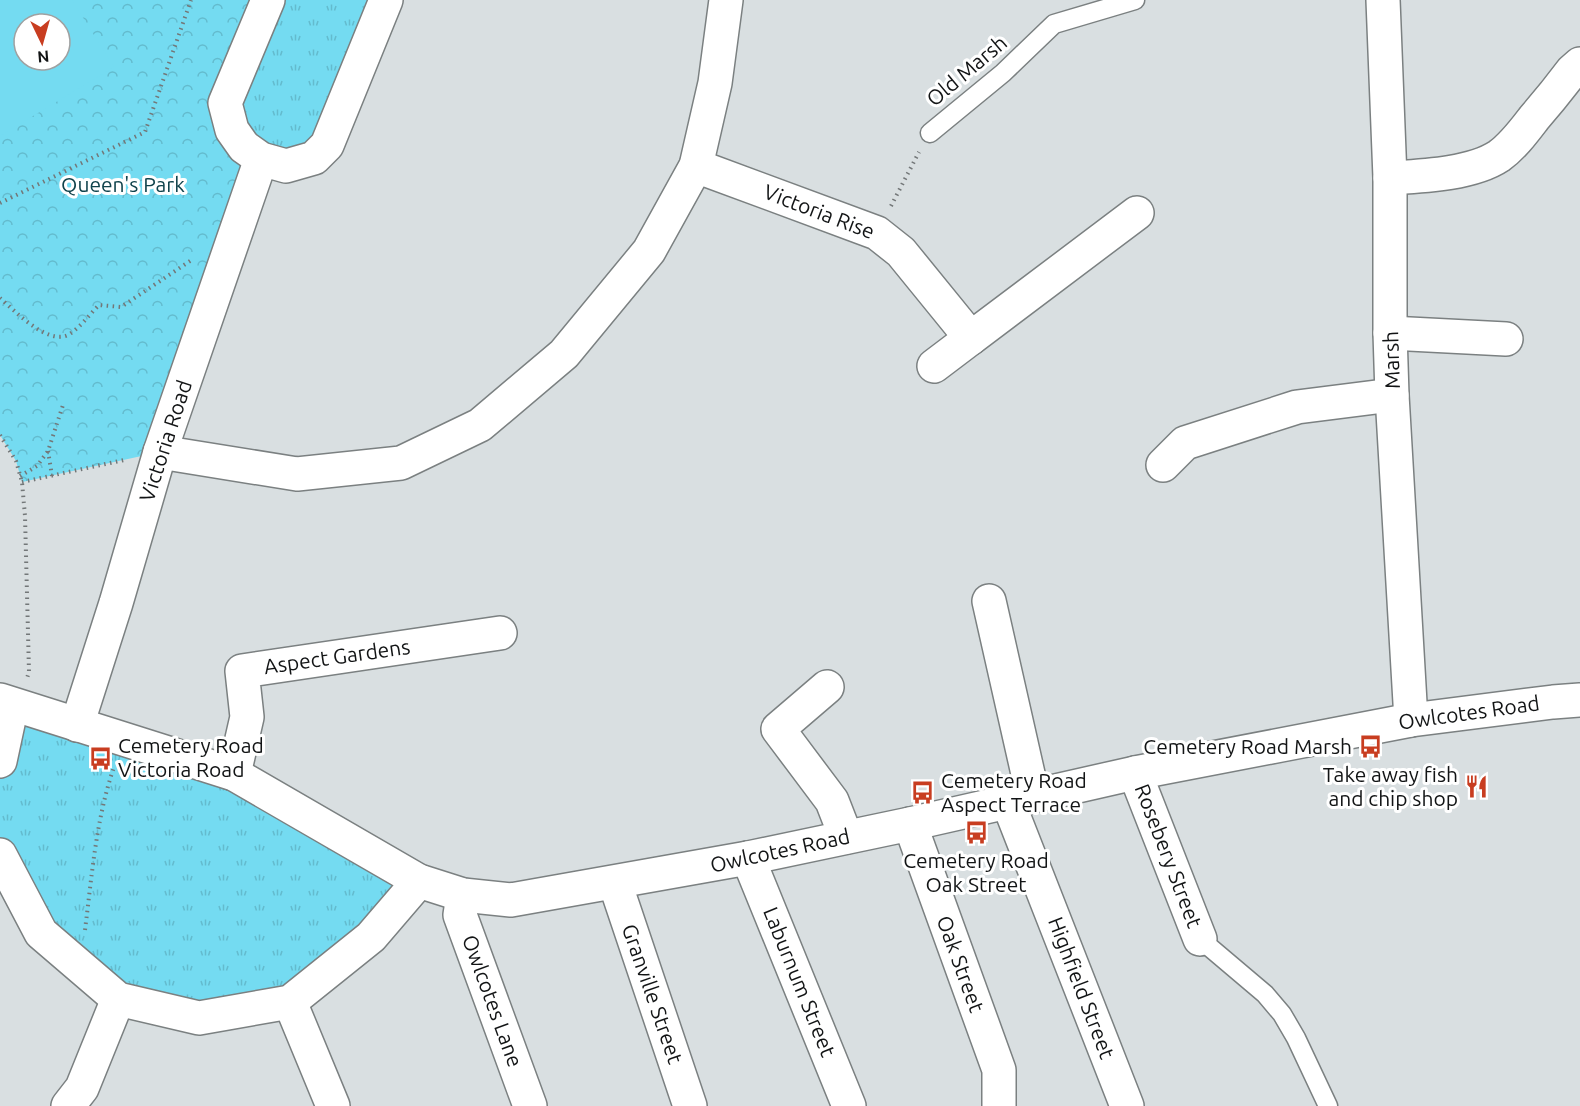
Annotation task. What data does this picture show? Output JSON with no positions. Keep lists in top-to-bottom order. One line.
{"streets":{"street":["Victoria Rise","Marsh","Victoria Road","Aspect Gardens","Owlcotes Road","Rosebery Street","Oak Street","Laburnum Street","Highfield Street","Granville Street","Owlcotes Lane"],"lane":["Old Marsh"]},"crossings":[["Old Marsh","Victoria Rise"],["Marsh","Owlcotes Road"],["Victoria Road","Owlcotes Road"],["Aspect Gardens","Owlcotes Road"],["Owlcotes Road","Rosebery Street"],["Owlcotes Road","Oak Street"],["Owlcotes Road","Laburnum Street"],["Owlcotes Road","Highfield Street"],["Owlcotes Road","Granville Street"],["Owlcotes Road","Owlcotes Lane"]],"parks":["Queen's Park"],"places":{"bus stop":["Cemetery Road Marsh","Cemetery Road Victoria Road","Cemetery Road Aspect Terrace","Cemetery Road Oak Street"],"restaurant":["Take away fish and chip shop"]},"north":"bottom"}
